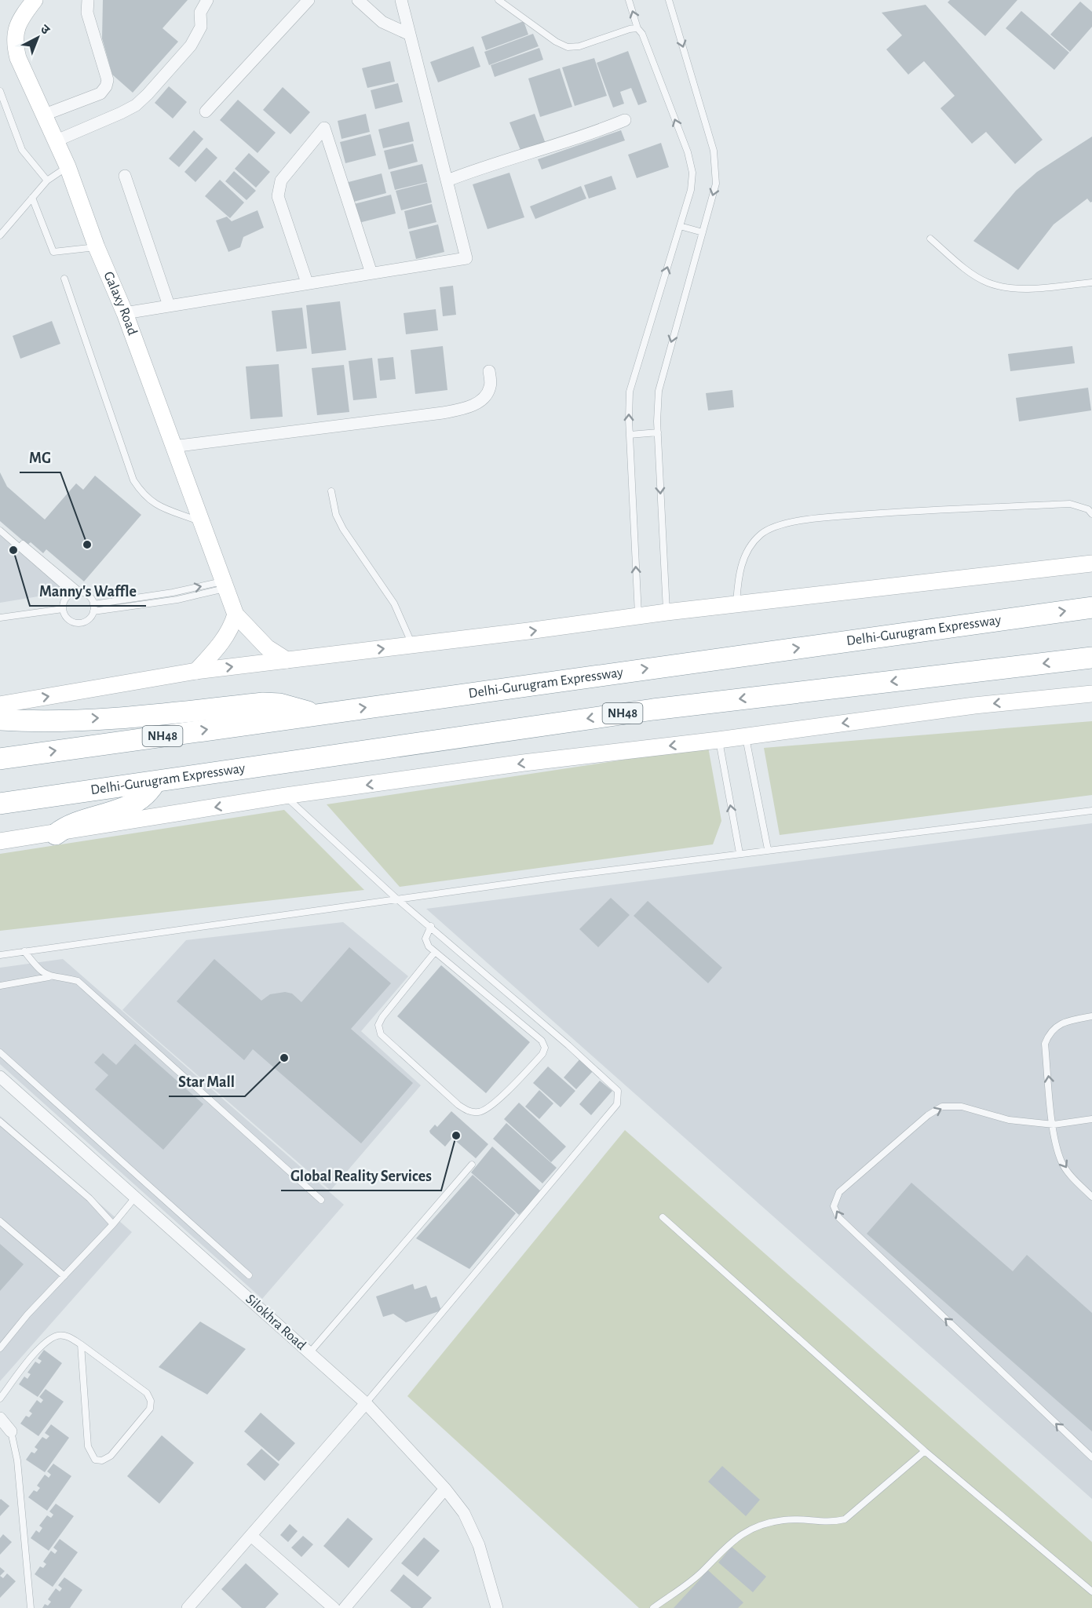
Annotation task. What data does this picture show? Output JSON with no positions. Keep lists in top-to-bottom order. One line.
{"streets":{"highway":["Delhi-Gurugram Expressway","NH48"],"main road":["Galaxy Road"],"street":["Silokhra Road"]},"places":["MG","Manny's Waffle","Star Mall","Global Reality Services"],"north":"top right"}
